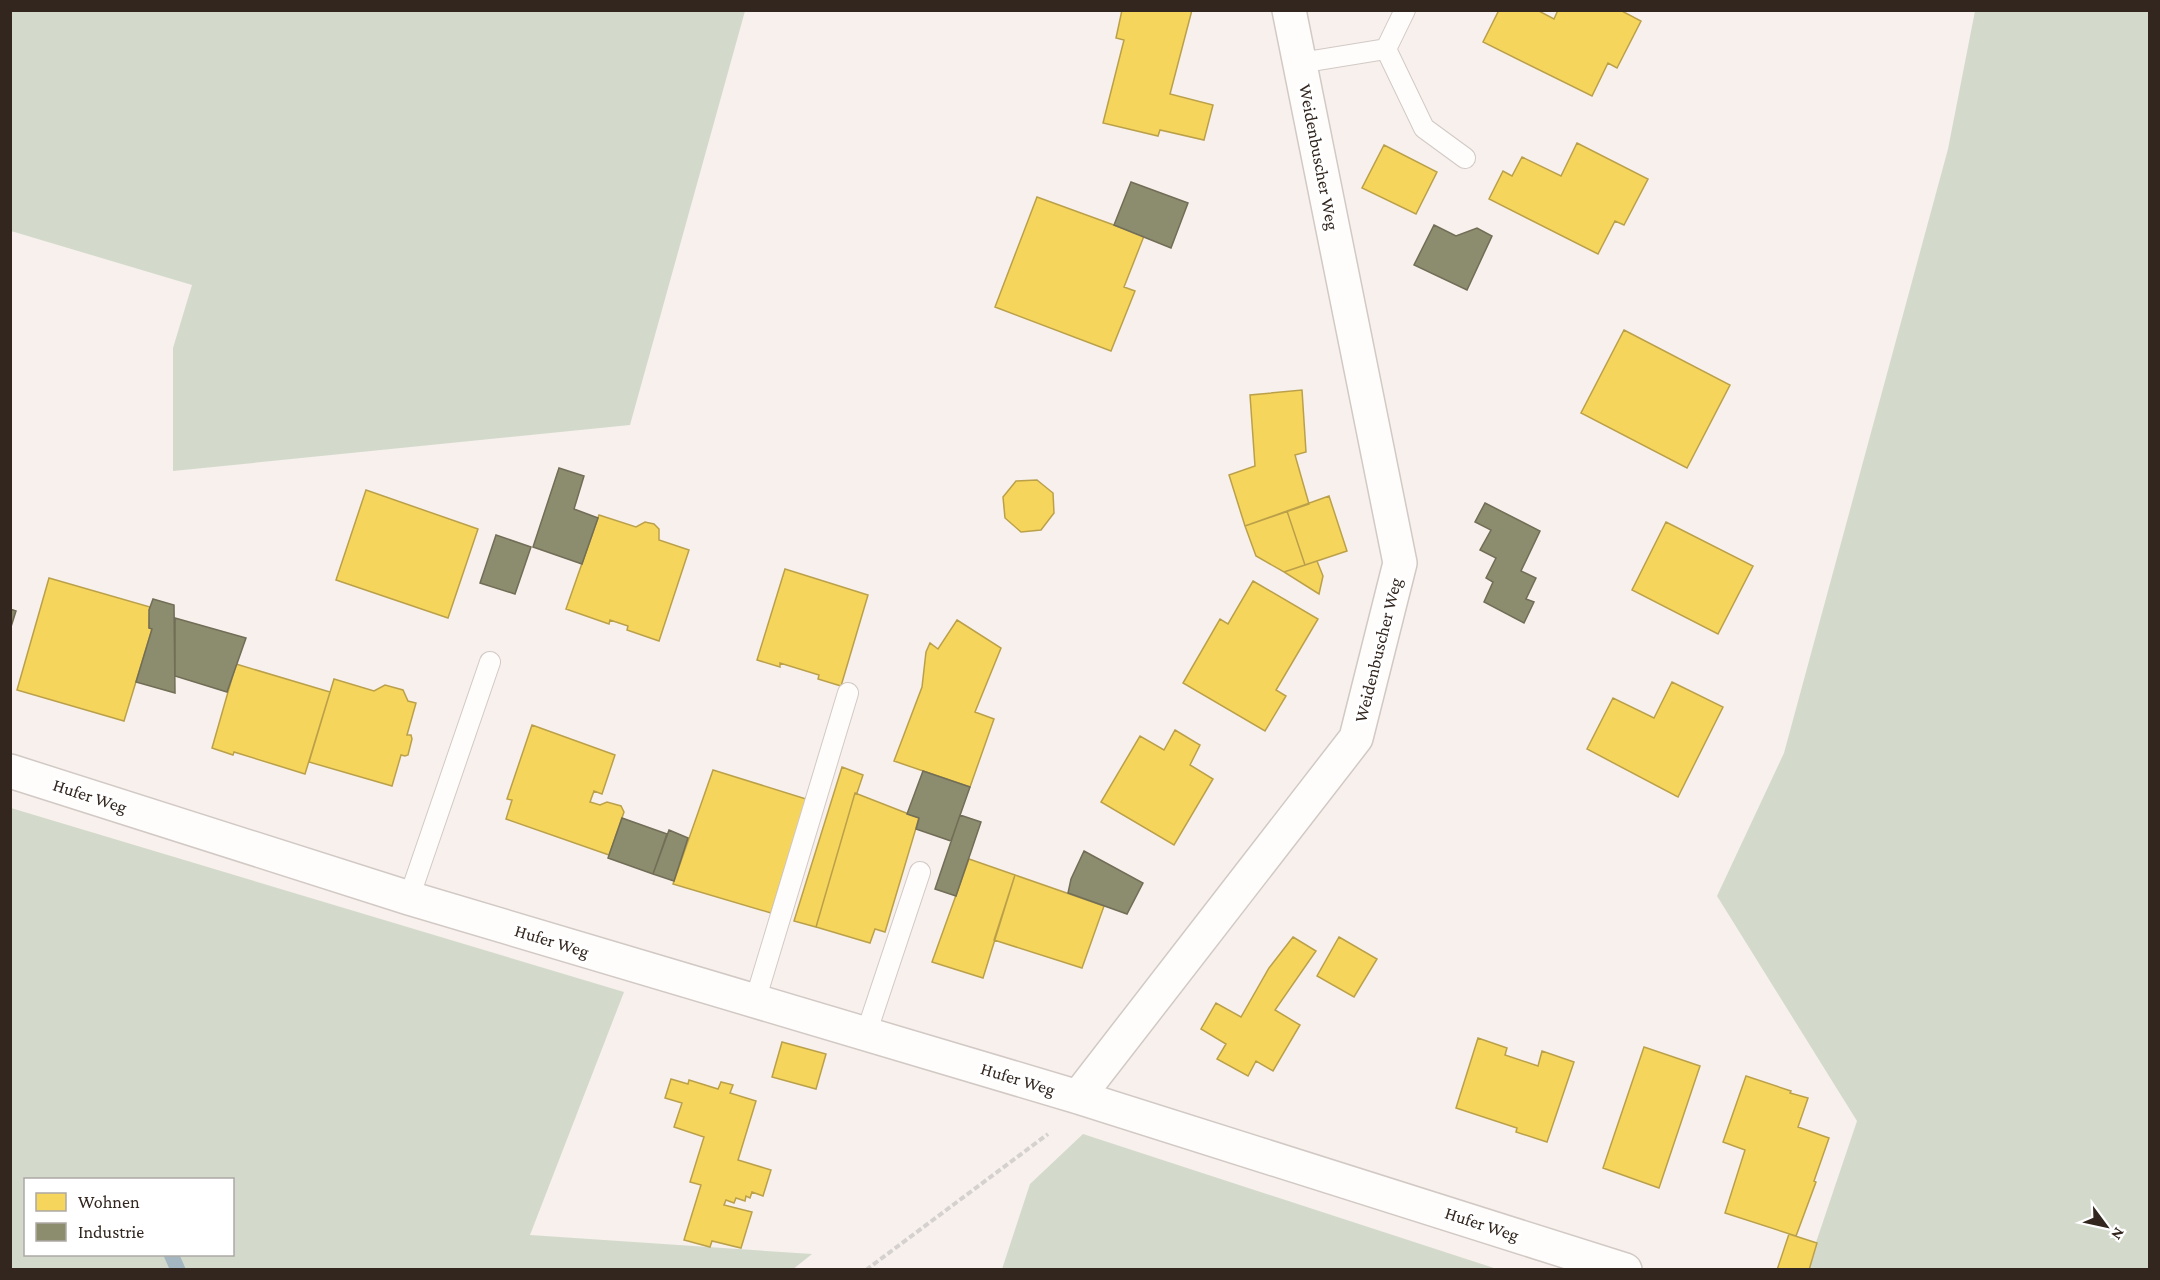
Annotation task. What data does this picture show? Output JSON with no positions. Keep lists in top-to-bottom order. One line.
{"streets":{"street":["Weidenbuscher Weg","Hufer Weg"]},"crossings":[["Weidenbuscher Weg","Hufer Weg"]],"legend":["Wohnen","Industrie"],"north":"bottom right"}
